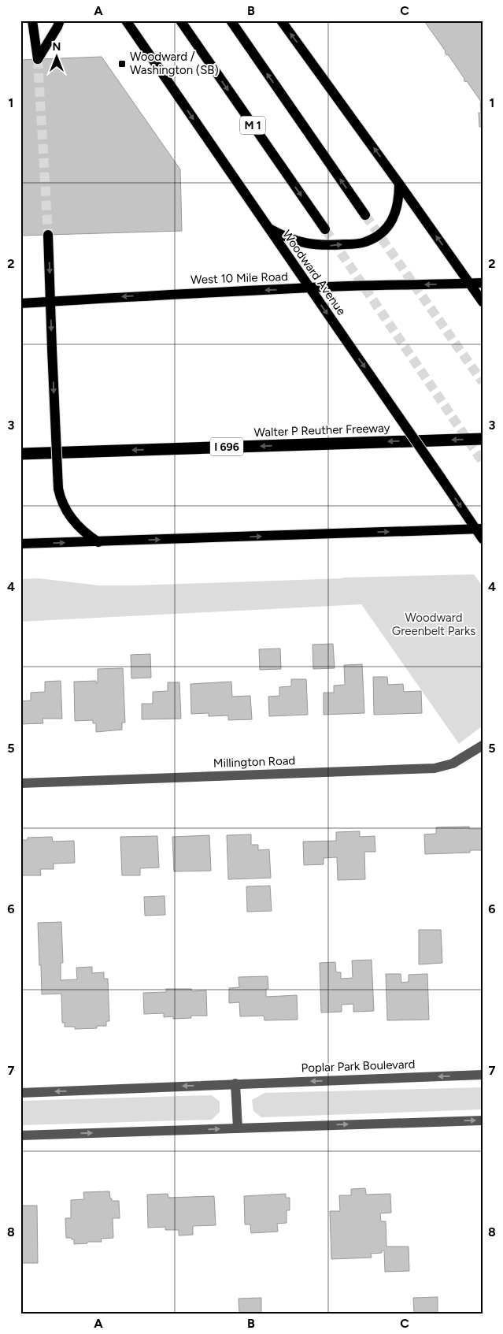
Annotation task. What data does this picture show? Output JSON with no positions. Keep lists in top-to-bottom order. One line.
{"streets":{"highway":["Walter P Reuther Freeway","I 696"],"main road":["M 1","Woodward Avenue","West 10 Mile Road"],"street":["Millington Road","Poplar Park Boulevard"]},"crossings":[["Woodward Avenue","West 10 Mile Road"]],"one_way":["West 10 Mile Road","Walter P Reuther Freeway"],"parks":["Woodward Greenbelt Parks"],"places":{"transit":["Woodward / Washington (SB)"]},"north":"top","grid":{"columns":["A","B","C"],"rows":["1","2","3","4","5","6","7","8"]}}
